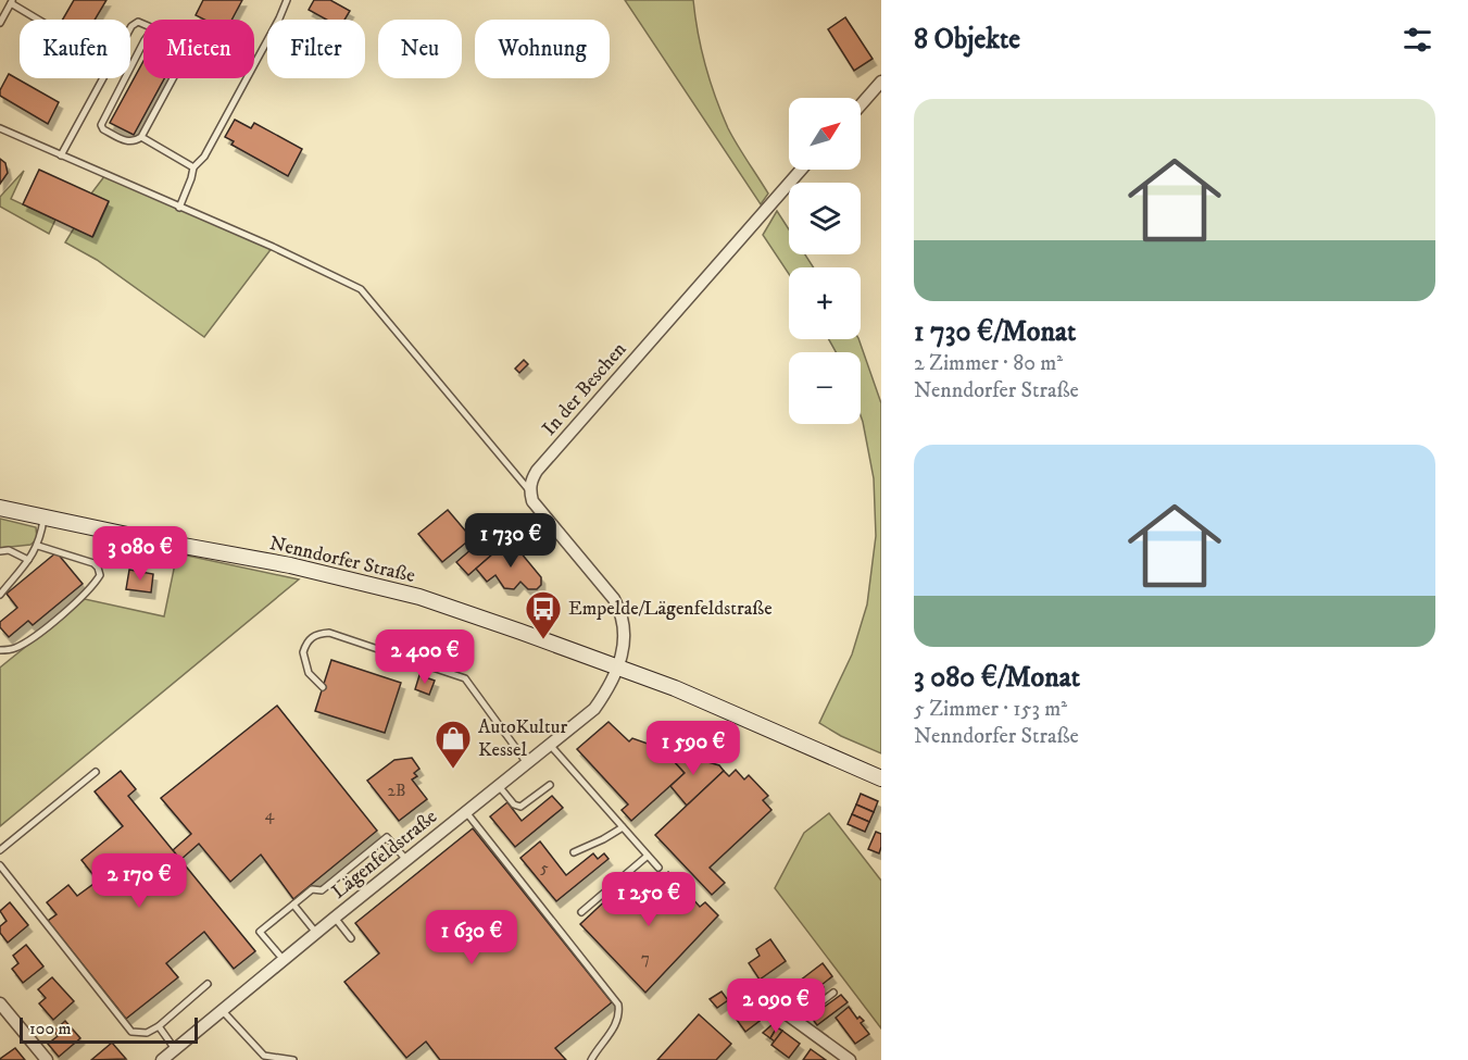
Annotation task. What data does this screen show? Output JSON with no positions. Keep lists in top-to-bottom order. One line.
{"streets":{"street":["In der Beschen","Nenndorfer Straße","Lägenfeldstraße"]},"crossings":[["Nenndorfer Straße","Lägenfeldstraße"]],"places":{"bus stop":["Empelde/Lägenfeldstraße"],"shop":["AutoKultur Kessel"]},"house_numbers":["2B","4","5","7"],"scale_bar":"100 m","north":"top right","page":{"heading":"8 Objekte","chip":["Kaufen","Mieten","Filter","Neu","Wohnung"],"list":[{"name":"1 730 €/Monat","note":"2 Zimmer · 80 m² · Nenndorfer Straße"},{"name":"3 080 €/Monat","note":"5 Zimmer · 153 m² · Nenndorfer Straße"}],"map_buttons":["+","−"],"price":["1 730 €","3 080 €","2 400 €","1 590 €","2 170 €","1 250 €","1 630 €","2 090 €"],"scale":"100 m"}}
